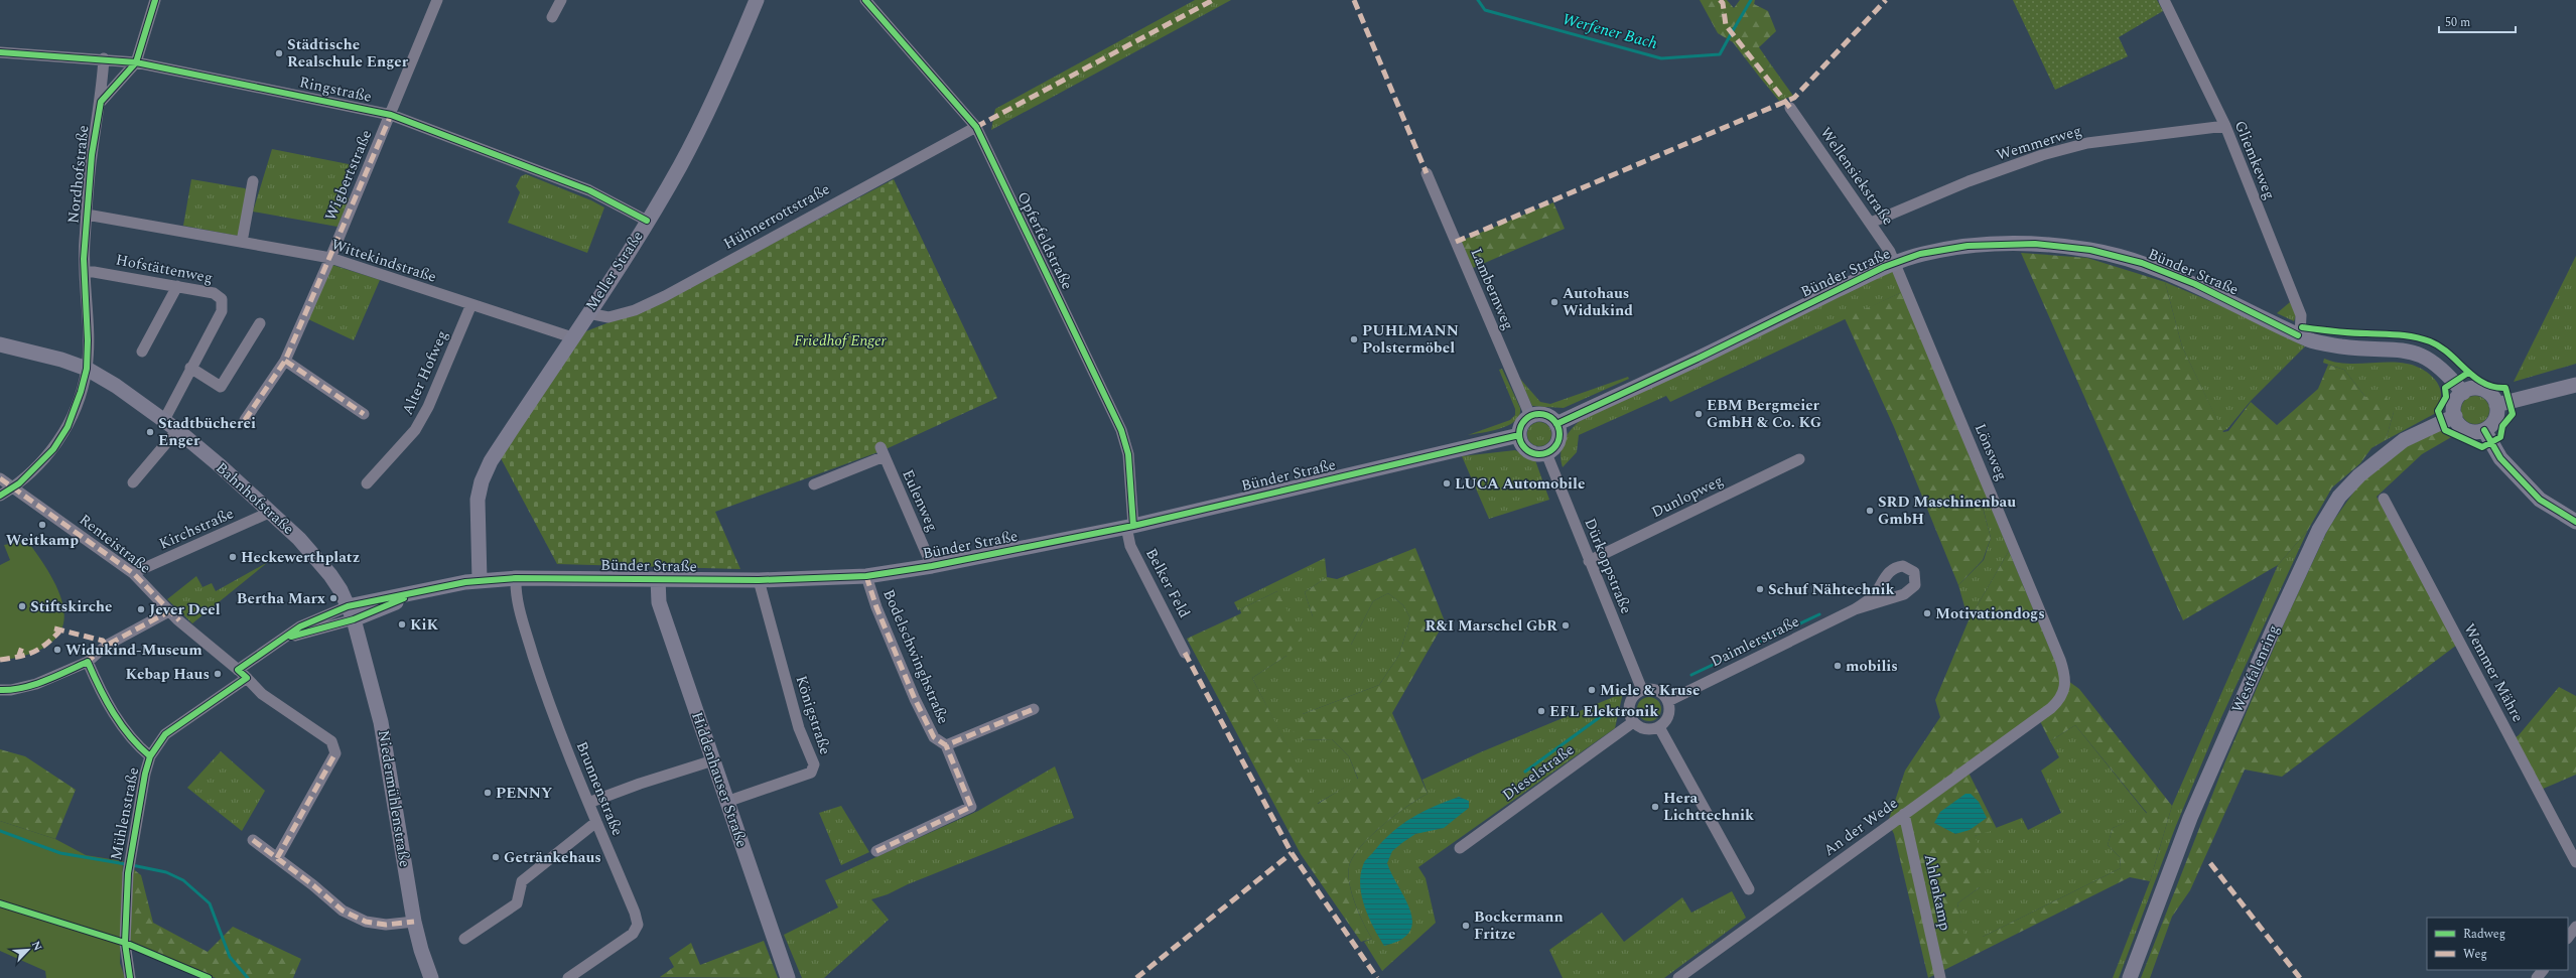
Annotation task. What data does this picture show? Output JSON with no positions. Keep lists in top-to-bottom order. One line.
{"streets":{"street":["Ringstraße","Wemmerweg","Gliemkeweg","Nordhofstraße","Wigbertstraße","Wellensiekstraße","Hühnerrottstraße","Opferfeldstraße","Wittekindstraße","Hofstättenweg","Meller Straße","Bünder Straße","Lambernweg","Alter Hofweg","Lönsweg","Dunlopweg","Bahnhofstraße","Eulenweg","Kirchstraße","Renteistraße","Dürkoppstraße","Belker Feld","Daimlerstraße","Bodelschwinghstraße","Westfalenring","Wemmer Mähre","Königstraße","Dieselstraße","Hiddenhauser Straße","Brunnenstraße","Niedermühlenstraße","Mühlenstraße","An der Wede","Ahlenkamp"]},"crossings":[["Ringstraße","Nordhofstraße"],["Ringstraße","Wigbertstraße"],["Ringstraße","Meller Straße"],["Wemmerweg","Gliemkeweg"],["Wemmerweg","Wellensiekstraße"],["Gliemkeweg","Bünder Straße"],["Nordhofstraße","Wittekindstraße"],["Nordhofstraße","Hofstättenweg"],["Nordhofstraße","Bahnhofstraße"],["Nordhofstraße","Renteistraße"],["Wigbertstraße","Wittekindstraße"],["Wellensiekstraße","Bünder Straße"],["Wellensiekstraße","Lönsweg"],["Hühnerrottstraße","Opferfeldstraße"],["Hühnerrottstraße","Meller Straße"],["Opferfeldstraße","Bünder Straße"],["Opferfeldstraße","Belker Feld"],["Wittekindstraße","Meller Straße"],["Wittekindstraße","Alter Hofweg"],["Hofstättenweg","Bahnhofstraße"],["Meller Straße","Bünder Straße"],["Bünder Straße","Lambernweg"],["Bünder Straße","Lönsweg"],["Bünder Straße","Bahnhofstraße"],["Bünder Straße","Eulenweg"],["Bünder Straße","Renteistraße"],["Bünder Straße","Dürkoppstraße"],["Bünder Straße","Belker Feld"],["Bünder Straße","Bodelschwinghstraße"],["Bünder Straße","Westfalenring"],["Bünder Straße","Königstraße"],["Bünder Straße","Hiddenhauser Straße"],["Bünder Straße","Brunnenstraße"],["Bünder Straße","Niedermühlenstraße"],["Bünder Straße","Mühlenstraße"],["Lambernweg","Dürkoppstraße"],["Lönsweg","An der Wede"],["Dunlopweg","Dürkoppstraße"],["Bahnhofstraße","Kirchstraße"],["Bahnhofstraße","Niedermühlenstraße"],["Kirchstraße","Renteistraße"],["Renteistraße","Mühlenstraße"],["Dürkoppstraße","Daimlerstraße"],["Dürkoppstraße","Dieselstraße"],["Daimlerstraße","Dieselstraße"],["Königstraße","Hiddenhauser Straße"],["An der Wede","Ahlenkamp"]],"water":["Werfener Bach"],"parks":["Friedhof Enger"],"places":["Städtische Realschule Enger","Autohaus Widukind","PUHLMANN Polstermöbel","EBM Bergmeier GmbH & Co. KG","Stadtbücherei Enger","LUCA Automobile","SRD Maschinenbau GmbH","Weitkamp","Heckewerthplatz","Schuf Nähtechnik","Bertha Marx","Stiftskirche","Jever Deel","Motivationdogs","KiK","R&I Marschel GbR","Widukind-Museum","mobilis","Kebap Haus","Miele & Kruse","EFL Elektronik","PENNY","Hera Lichttechnik","Getränkehaus","Bockermann Fritze"],"legend":["Radweg","Weg"],"scale_bar":"50 m","north":"top right"}
